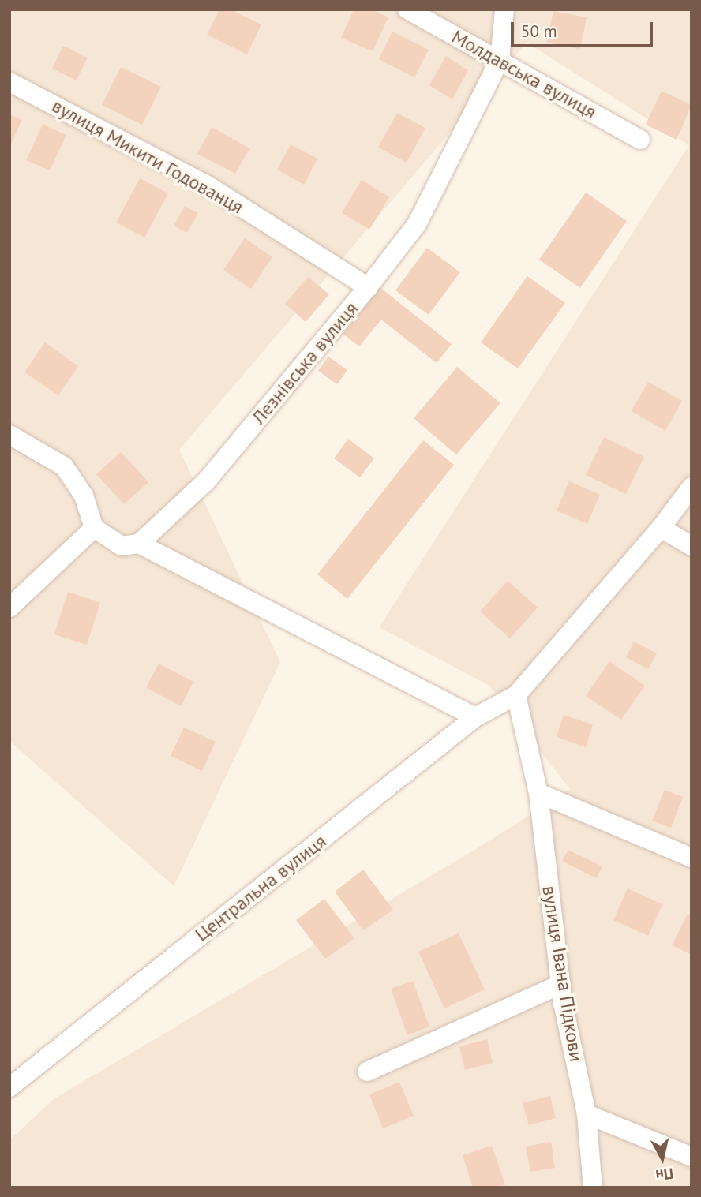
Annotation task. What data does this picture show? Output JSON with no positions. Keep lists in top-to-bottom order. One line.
{"streets":{"street":["Молдавська вулиця","вулиця Микити Годованця","Лезнівська вулиця","Центральна вулиця","вулиця Івана Підкови"]},"crossings":[["Молдавська вулиця","Лезнівська вулиця"],["вулиця Микити Годованця","Лезнівська вулиця"],["Центральна вулиця","вулиця Івана Підкови"]],"scale_bar":"50 m","north":"bottom"}
